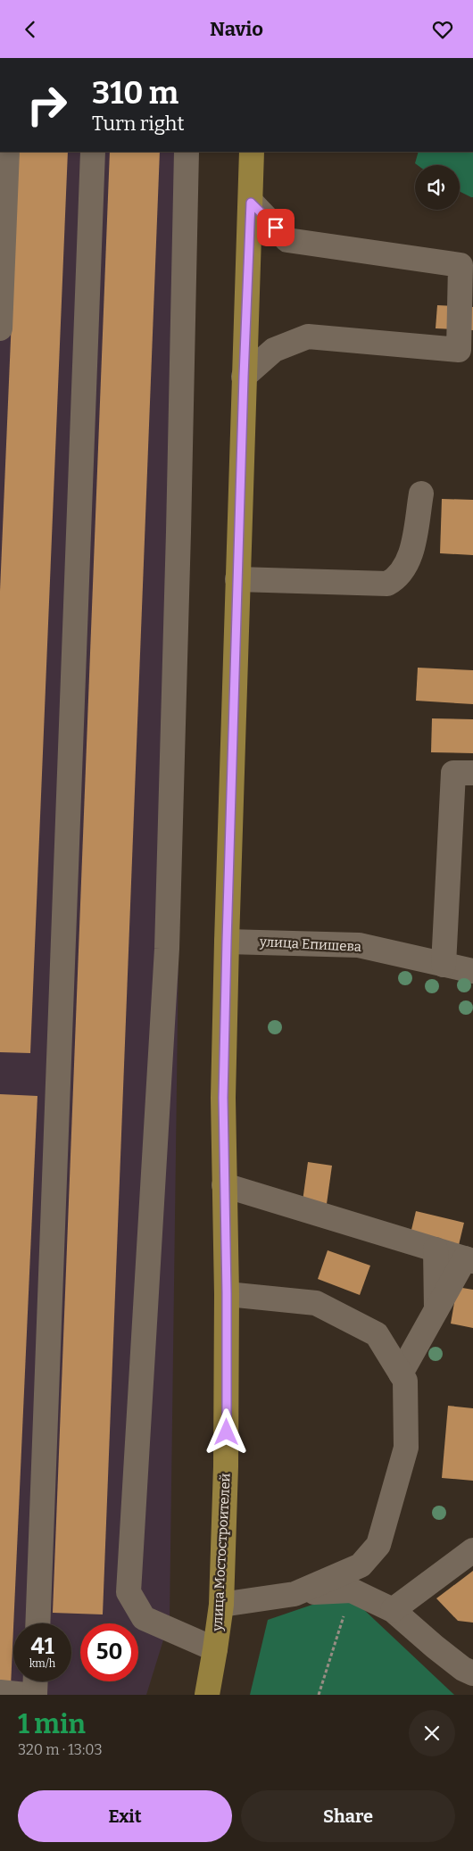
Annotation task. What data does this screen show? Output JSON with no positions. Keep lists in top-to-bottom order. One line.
{"streets":{"main road":["улица Мостостроителей"],"street":["улица Епишева"]},"crossings":[["улица Епишева","улица Мостостроителей"]],"page":{"header":"Navio","turn":["310 m","Turn right"],"speed":"41 km/h","limit":"50","heading":["1 min","320 m · 13:03"],"buttons":["Exit","Share"]}}
